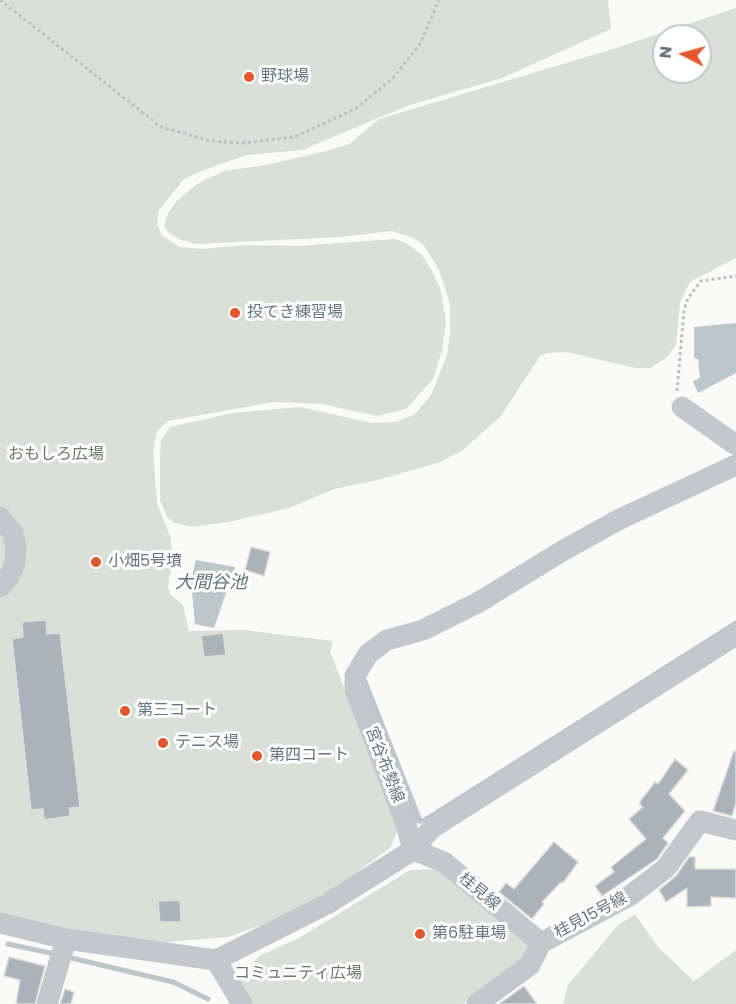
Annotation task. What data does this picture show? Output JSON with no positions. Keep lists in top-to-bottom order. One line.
{"streets":{"street":["宮谷布勢線","桂見線","桂見15号線"]},"crossings":[["宮谷布勢線","桂見線"],["桂見線","桂見15号線"]],"water":["大間谷池"],"parks":["おもしろ広場","コミュニティ広場"],"places":["野球場","投てき練習場","小畑5号墳","第三コート","テニス場","第四コート","第6駐車場"],"north":"left"}
